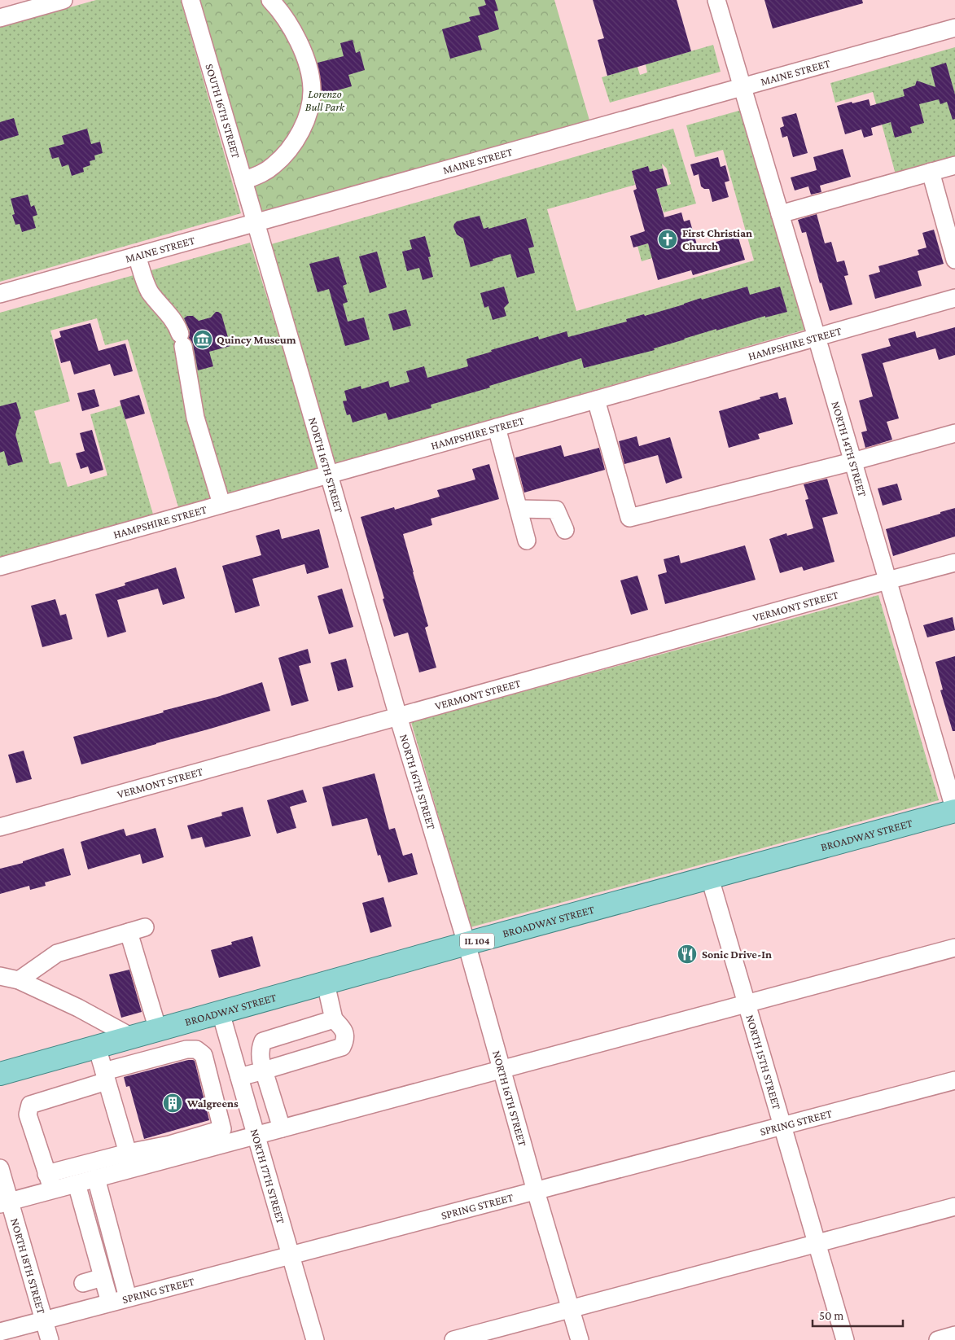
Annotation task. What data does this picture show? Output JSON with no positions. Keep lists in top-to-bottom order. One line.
{"streets":{"main road":["BROADWAY STREET","IL 104"],"street":["MAINE STREET","SOUTH 16TH STREET","HAMPSHIRE STREET","NORTH 14TH STREET","NORTH 16TH STREET","VERMONT STREET","NORTH 15TH STREET","SPRING STREET","NORTH 17TH STREET","NORTH 18TH STREET"]},"crossings":[["MAINE STREET","SOUTH 16TH STREET"],["MAINE STREET","NORTH 14TH STREET"],["MAINE STREET","NORTH 16TH STREET"],["SOUTH 16TH STREET","NORTH 16TH STREET"],["HAMPSHIRE STREET","NORTH 14TH STREET"],["HAMPSHIRE STREET","NORTH 16TH STREET"],["NORTH 14TH STREET","VERMONT STREET"],["NORTH 14TH STREET","BROADWAY STREET"],["NORTH 16TH STREET","VERMONT STREET"],["NORTH 16TH STREET","BROADWAY STREET"],["NORTH 16TH STREET","SPRING STREET"],["BROADWAY STREET","NORTH 15TH STREET"],["BROADWAY STREET","NORTH 17TH STREET"],["NORTH 15TH STREET","SPRING STREET"],["SPRING STREET","NORTH 17TH STREET"],["SPRING STREET","NORTH 18TH STREET"]],"parks":["Lorenzo Bull Park"],"places":{"church":["First Christian Church"],"museum":["Quincy Museum"],"restaurant":["Sonic Drive-In"],"building":["Walgreens"]},"scale_bar":"50 m"}
